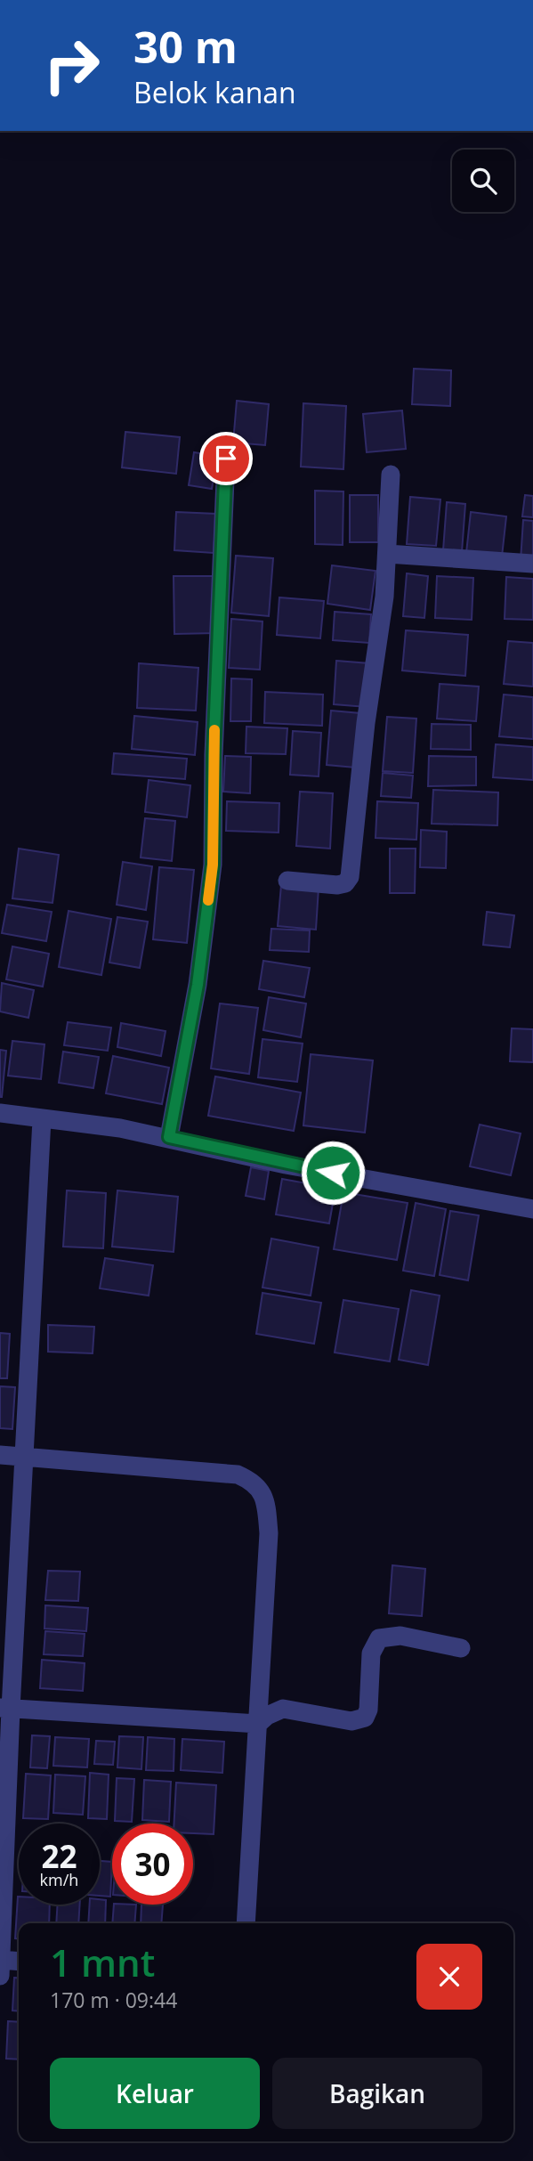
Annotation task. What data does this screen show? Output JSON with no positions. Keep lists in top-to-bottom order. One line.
{"page":{"turn":["30 m","Belok kanan"],"speed":"22 km/h","limit":"30","heading":["1 mnt","170 m · 09:44"],"buttons":["Keluar","Bagikan"]}}
